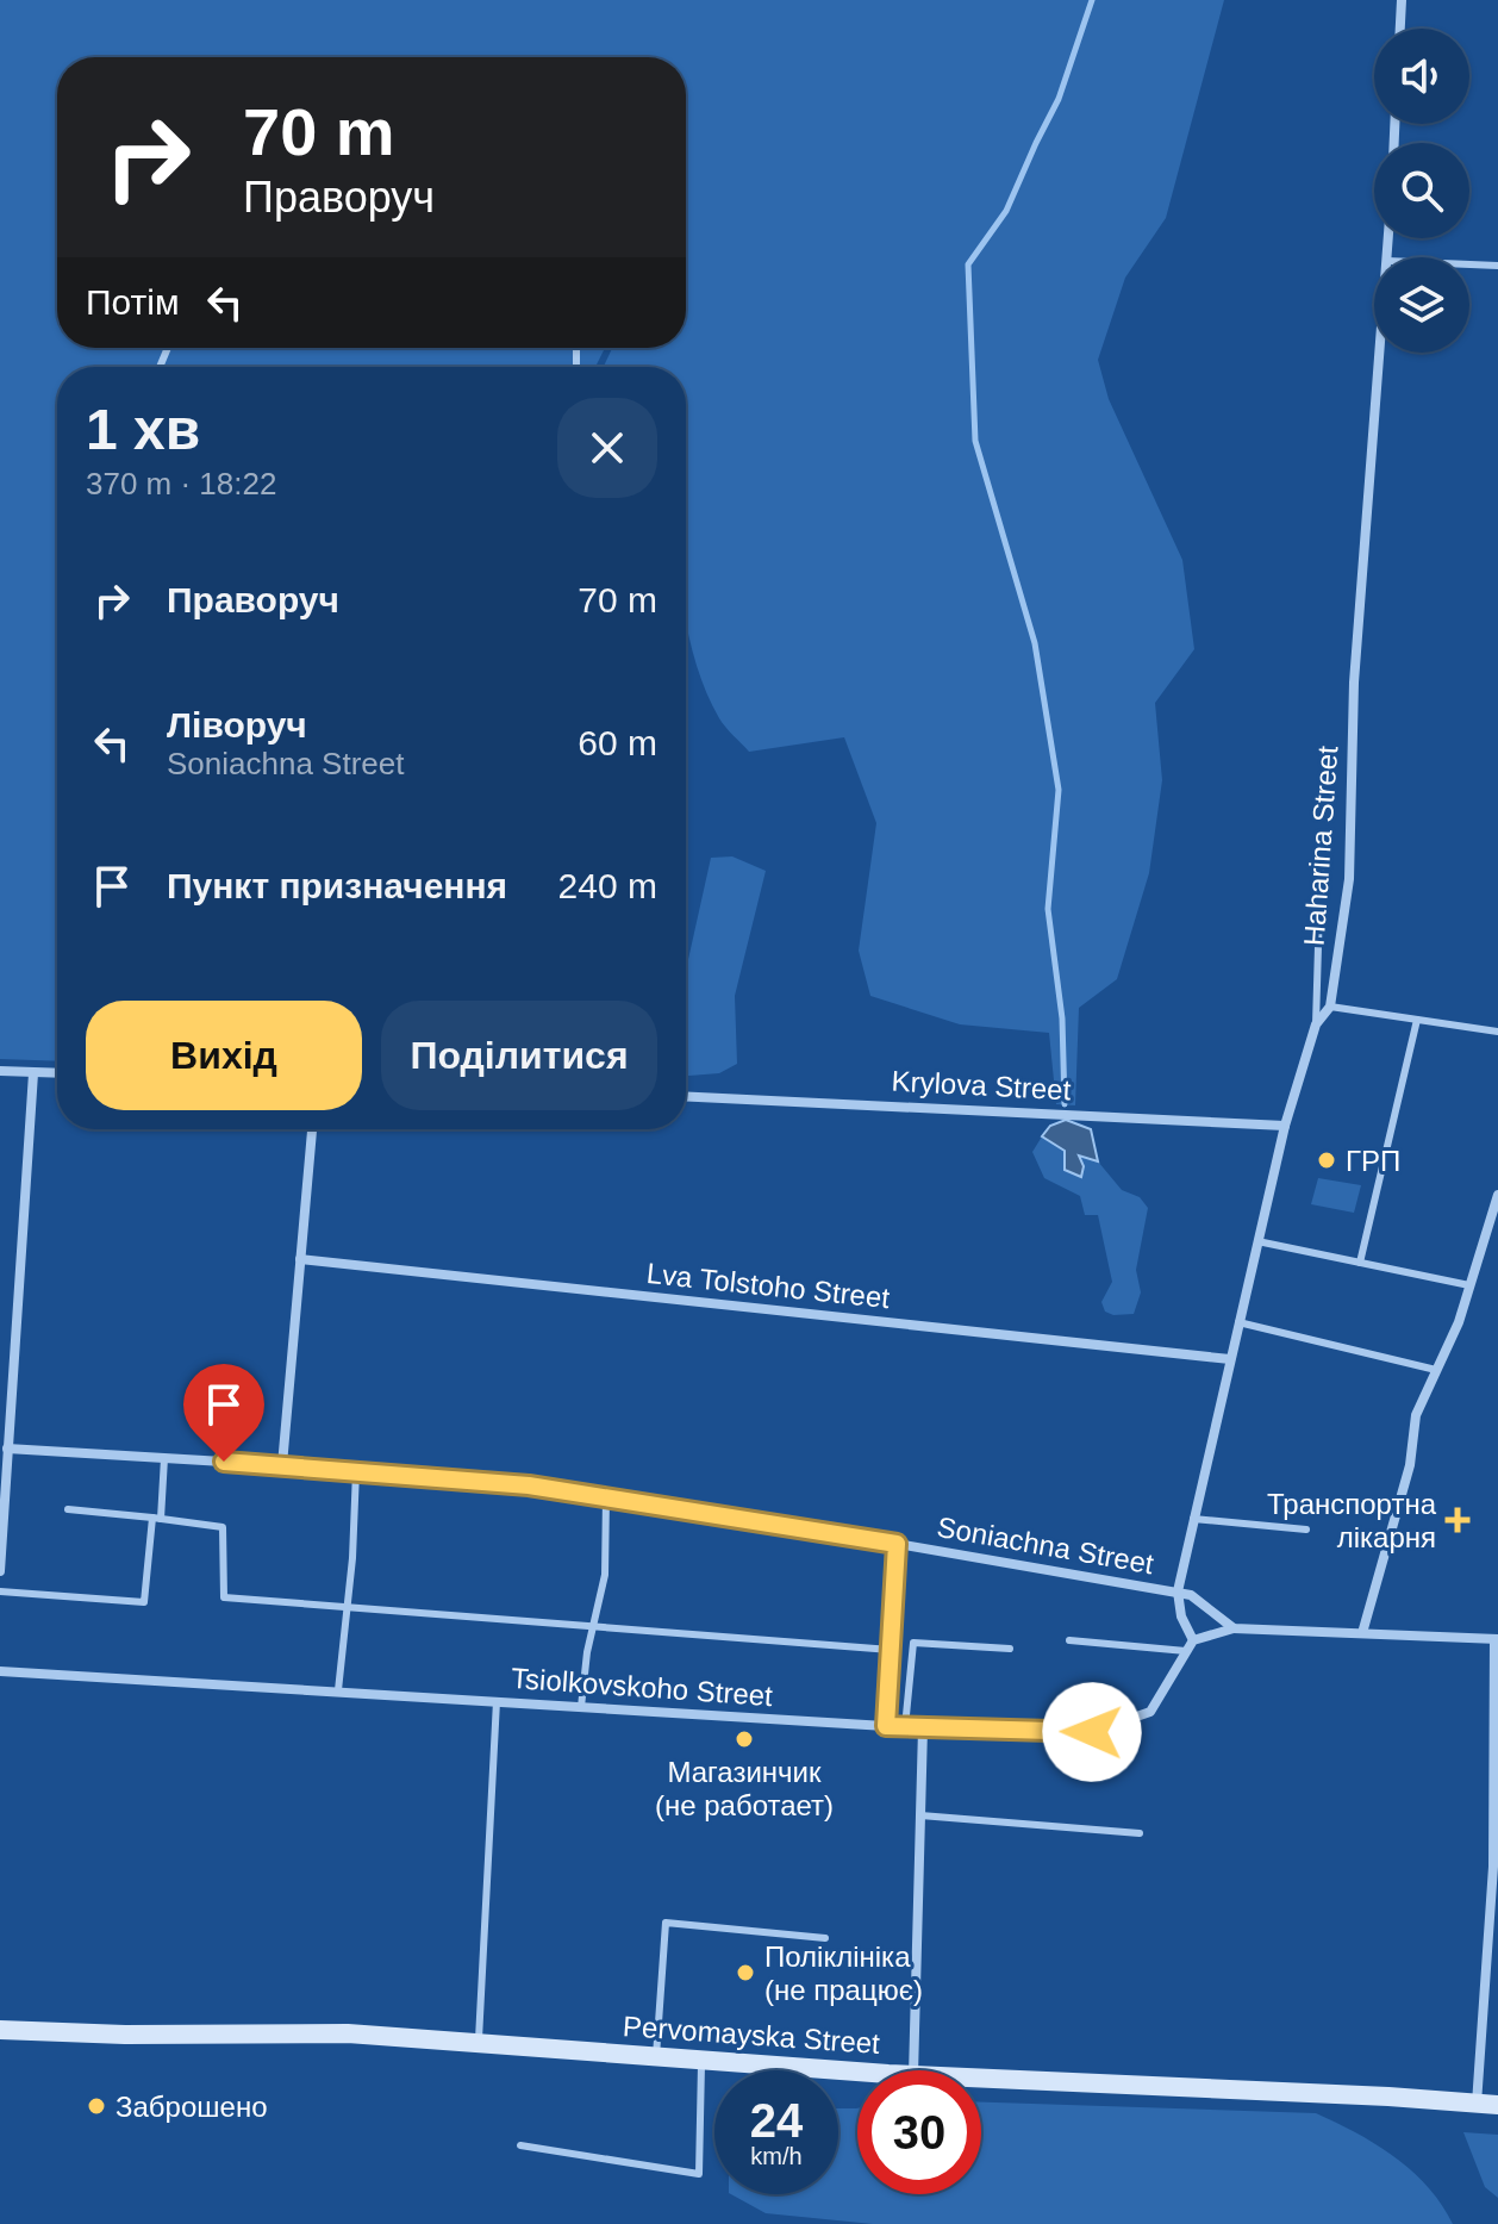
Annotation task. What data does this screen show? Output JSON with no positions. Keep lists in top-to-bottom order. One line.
{"streets":{"street":["Haharina Street","Krylova Street","Lva Tolstoho Street","Soniachna Street","Tsiolkovskoho Street","Pervomayska Street"]},"places":{"other":["ГРП","Магазинчик (не работает)","Поліклініка (не працює)","Заброшено"],"health":["Транспортна лікарня"]},"page":{"turn":["70 m","Праворуч"],"then":"Потім","heading":["1 хв","370 m · 18:22"],"list":[{"name":"Праворуч","value":"70 m"},{"name":"Ліворуч","note":"Soniachna Street","value":"60 m"},{"name":"Пункт призначення","value":"240 m"}],"buttons":["Вихід","Поділитися"],"speed":"24 km/h","limit":"30"}}
